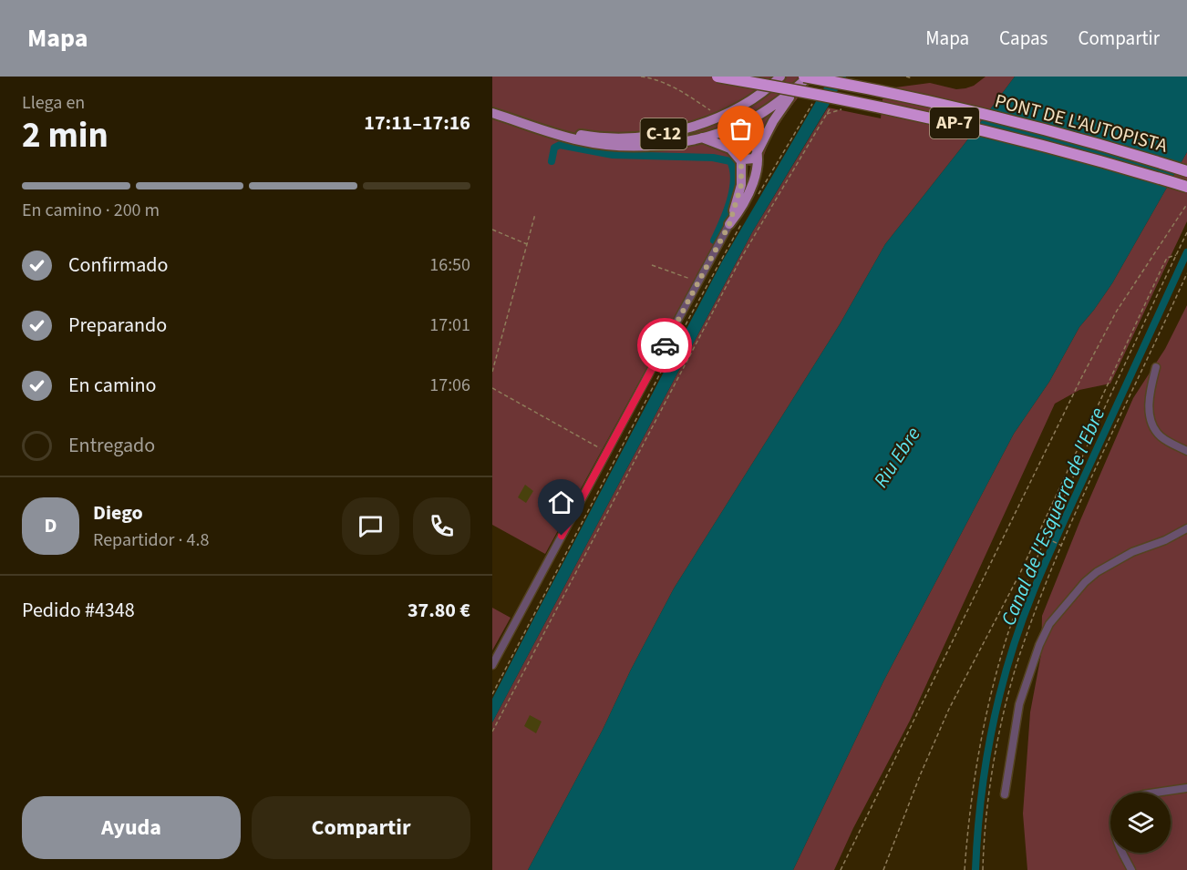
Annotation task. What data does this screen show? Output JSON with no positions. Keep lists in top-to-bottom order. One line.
{"streets":{"highway":["AP-7","PONT DE L'AUTOPISTA"],"main road":["C-12"]},"crossings":[["PONT DE L'AUTOPISTA","C-12"]],"water":["Riu Ebre","Canal de l'Esquerra de l'Ebre"],"page":{"header":"Mapa","nav":["Mapa","Capas","Compartir"],"heading":["2 min","Llega en","17:11–17:16"],"panel":["Diego","Repartidor · 4.8","Pedido #4348","37.80 €"],"bar":"En camino · 200 m","list":[["Confirmado","16:50"],["Preparando","17:01"],["En camino","17:06"],"Entregado"],"round":"D","buttons":["Ayuda","Compartir"]}}
